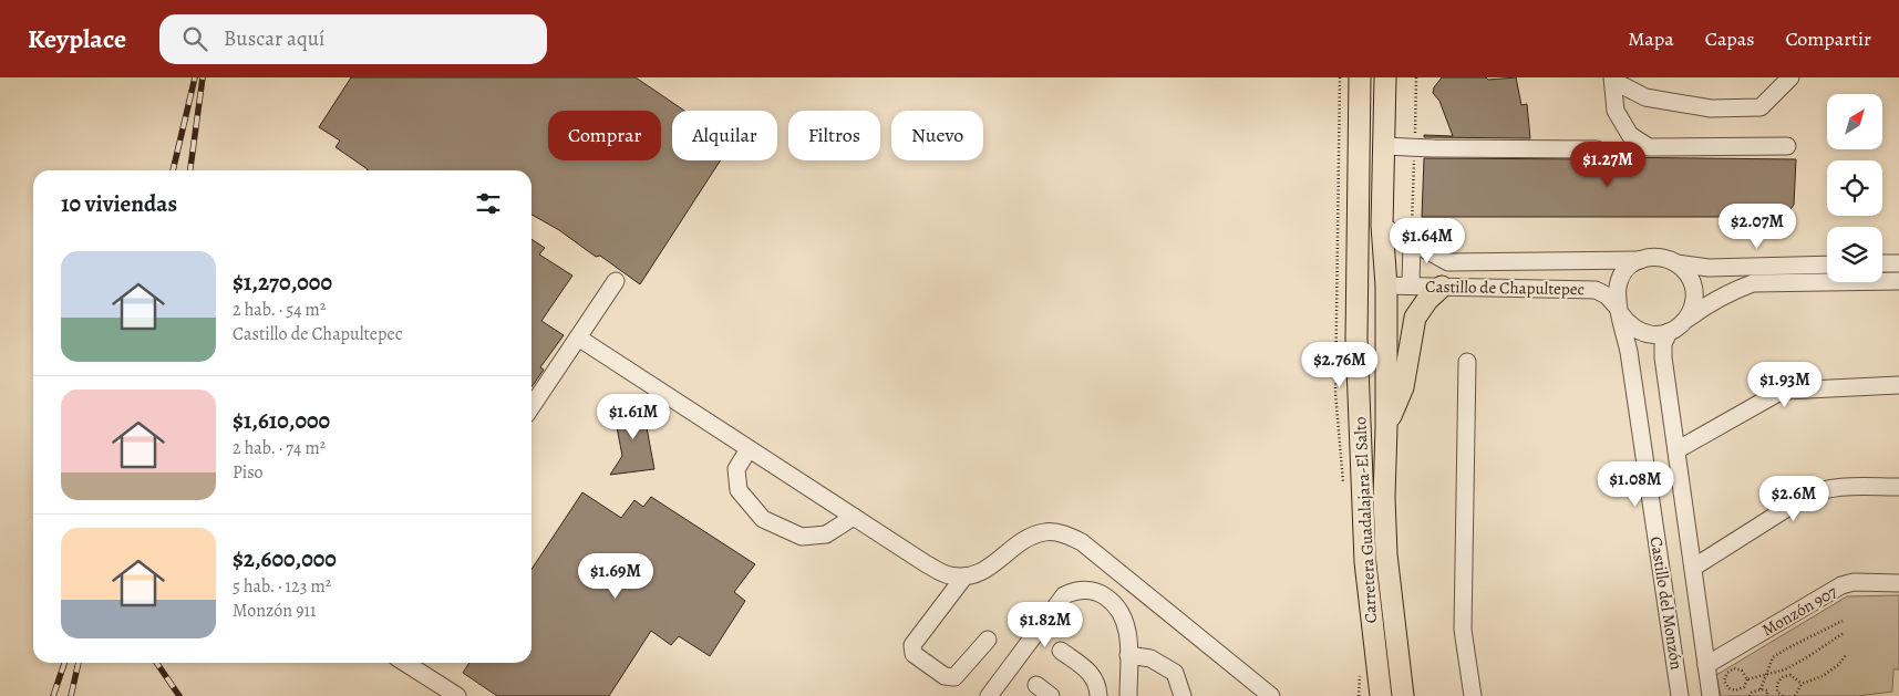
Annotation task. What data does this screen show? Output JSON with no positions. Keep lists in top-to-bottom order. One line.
{"streets":{"main road":["Carretera Guadalajara-El Salto"],"street":["Castillo de Chapultepec","Castillo del Monzón","Monzón 907"]},"crossings":[["Castillo de Chapultepec","Carretera Guadalajara-El Salto"],["Castillo de Chapultepec","Castillo del Monzón"],["Castillo del Monzón","Monzón 907"]],"north":"top right","page":{"header":"Keyplace","search":"Buscar aquí","nav":["Mapa","Capas","Compartir"],"chip":["Comprar","Alquilar","Filtros","Nuevo"],"price":["$1.27M","$2.07M","$1.64M","$2.76M","$1.93M","$1.61M","$1.08M","$2.6M","$1.69M","$1.82M"],"heading":"10 viviendas","list":[{"name":"$1,270,000","note":"2 hab. · 54 m² · Castillo de Chapultepec"},{"name":"$1,610,000","note":"2 hab. · 74 m² · Piso"},{"name":"$2,600,000","note":"5 hab. · 123 m² · Monzón 911"}]}}
